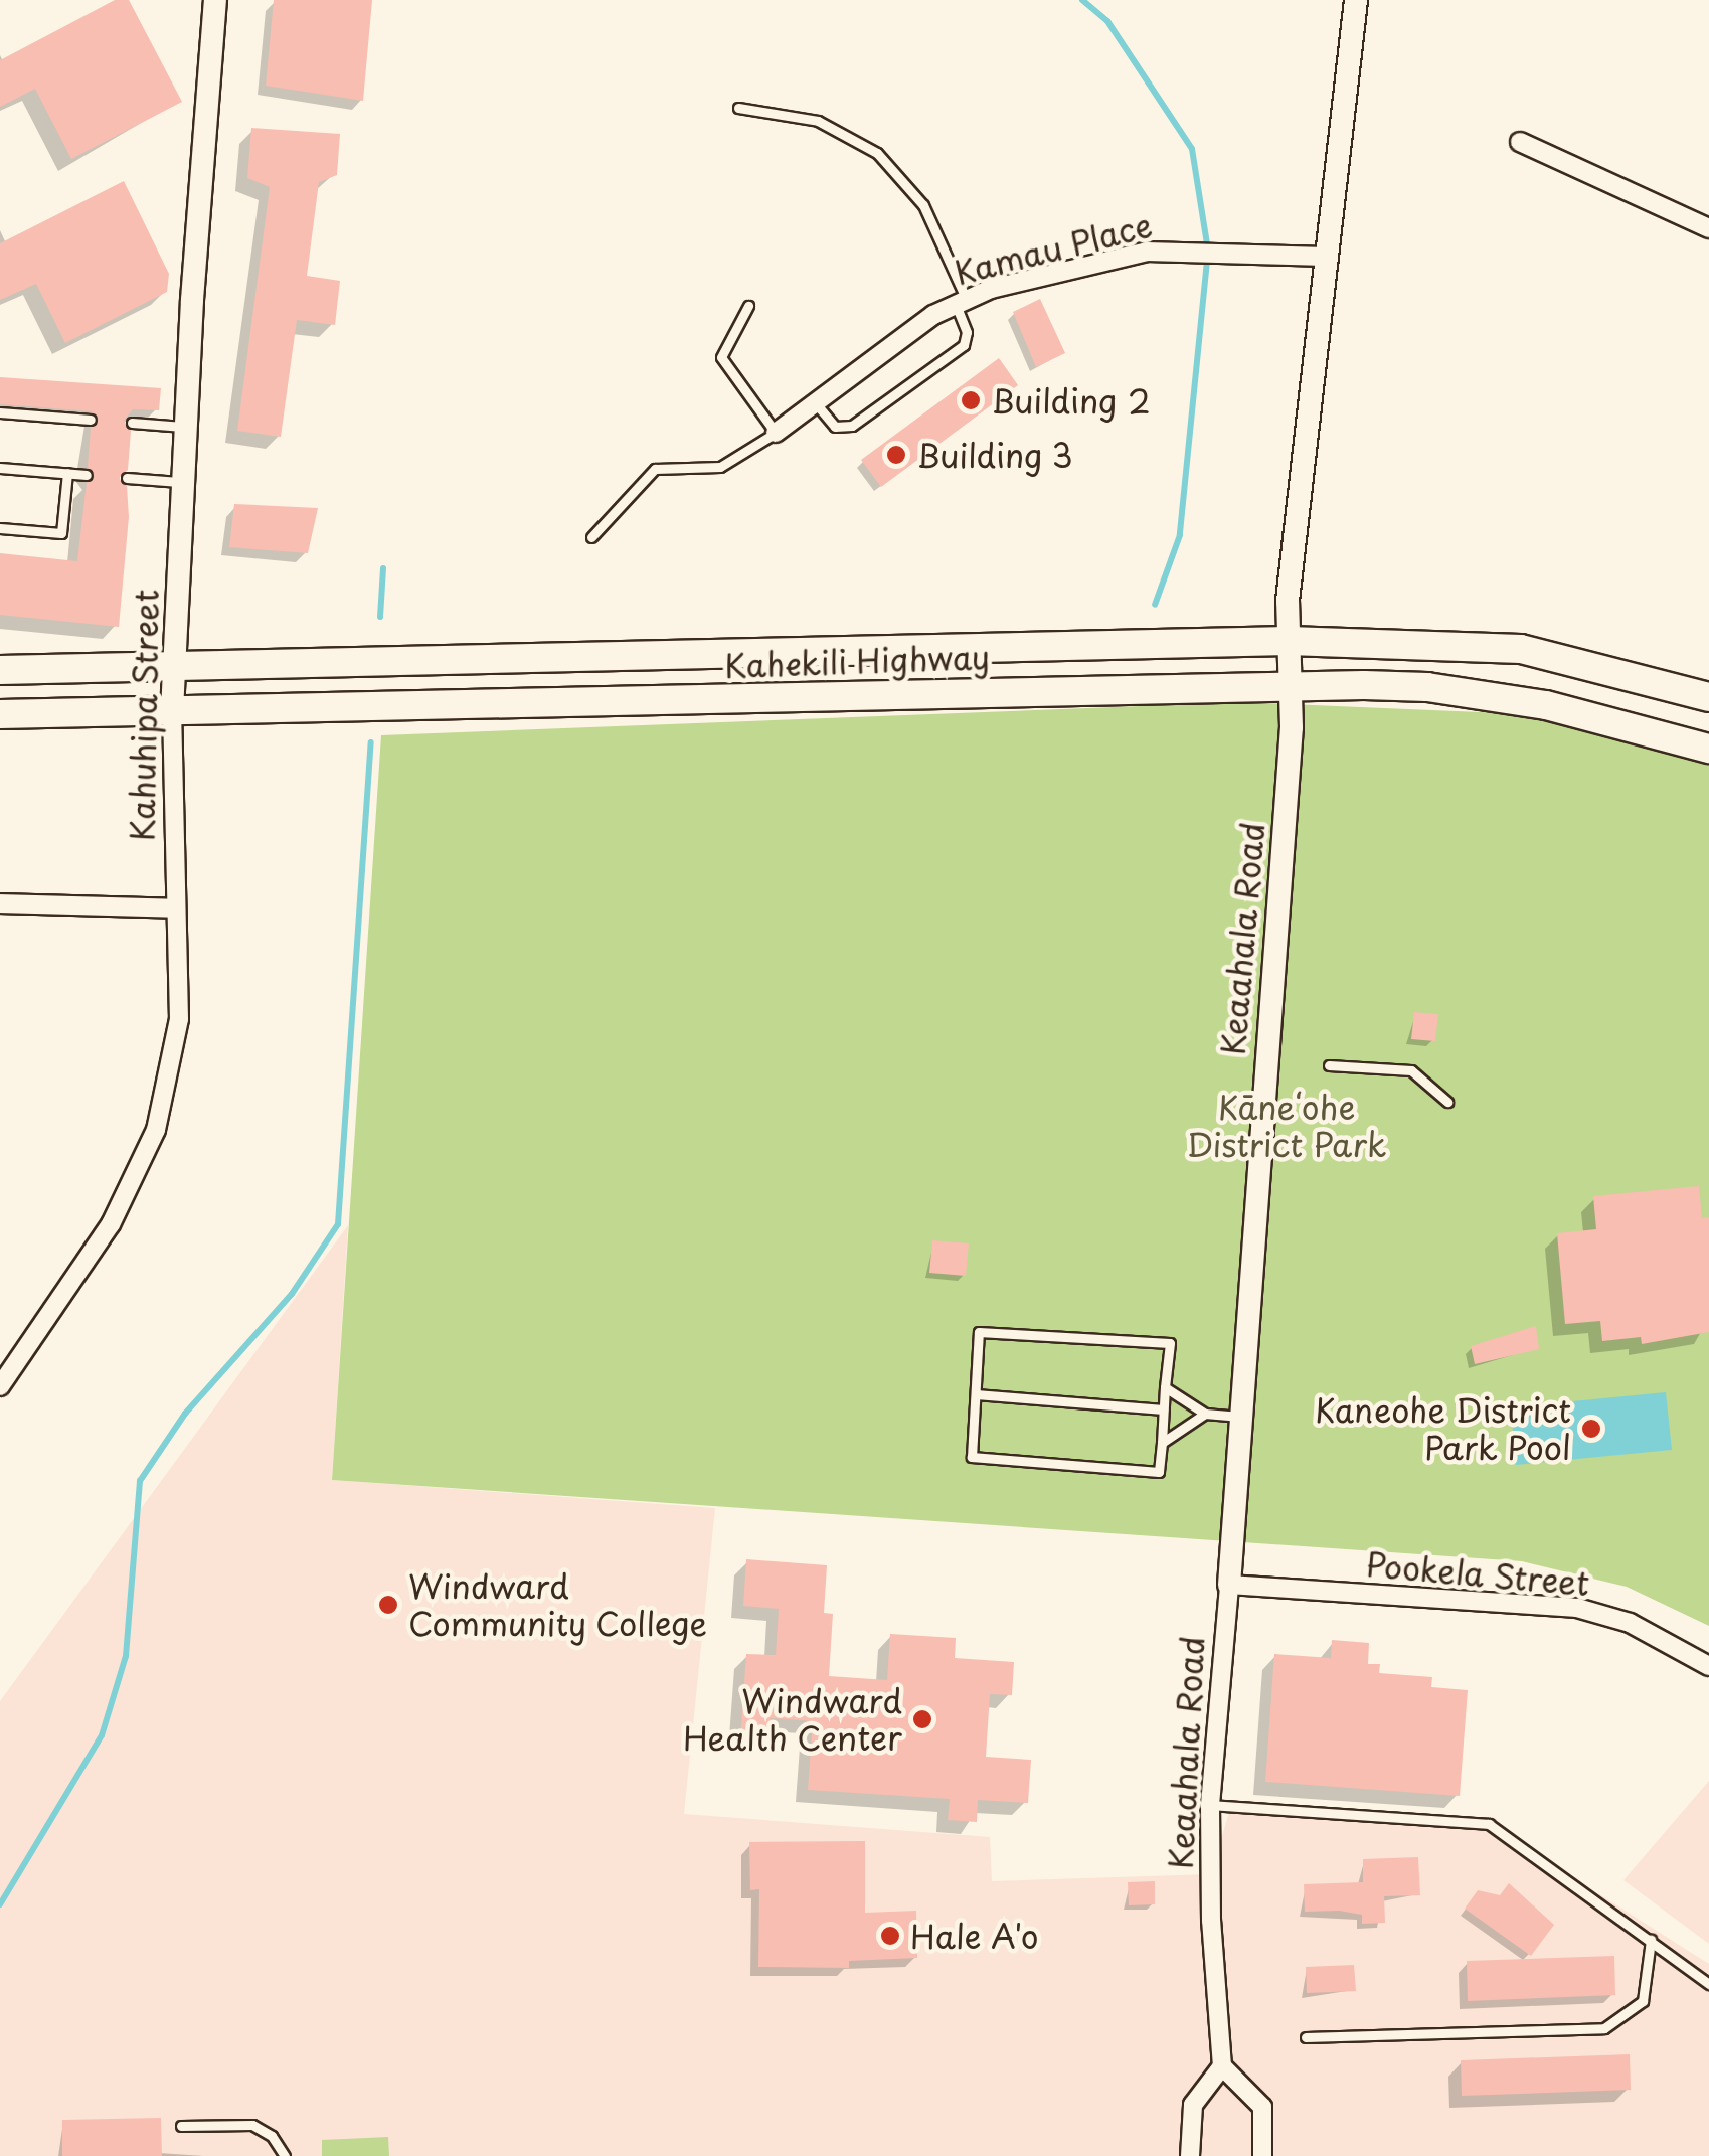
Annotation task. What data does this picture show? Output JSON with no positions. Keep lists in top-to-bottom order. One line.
{"streets":{"main road":["Kahekili Highway"],"street":["Kamau Place","Kahuhipa Street","Keaahala Road","Pookela Street"]},"crossings":[["Kamau Place","Keaahala Road"],["Kahekili Highway","Kahuhipa Street"],["Kahekili Highway","Keaahala Road"],["Keaahala Road","Pookela Street"]],"parks":["Kāneʻohe District Park"],"places":["Building 2","Building 3","Kaneohe District Park Pool","Windward Community College","Windward Health Center","Hale A'o"]}
